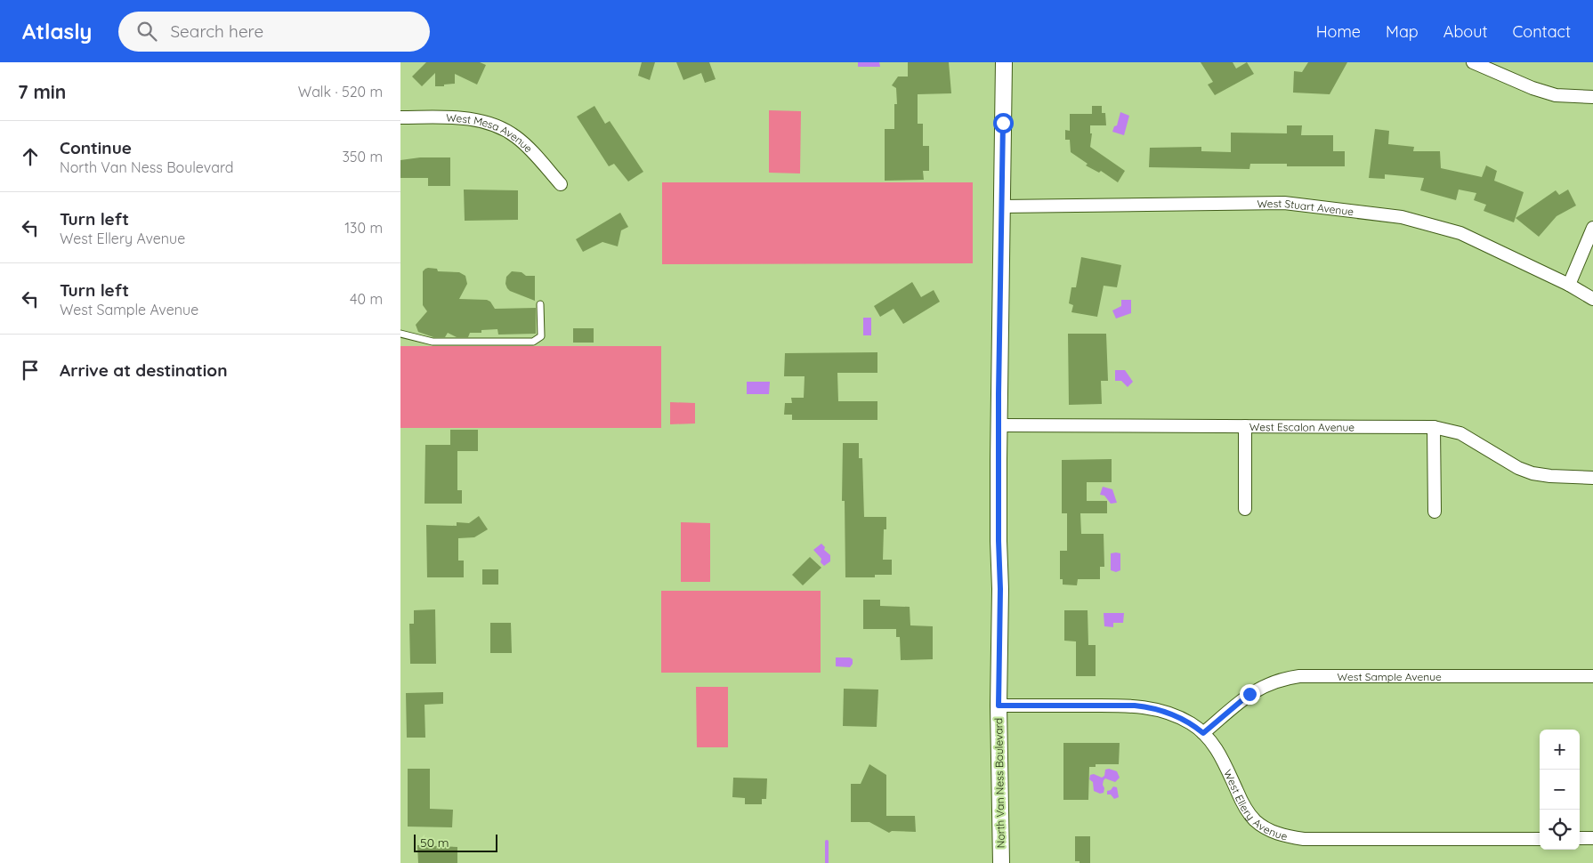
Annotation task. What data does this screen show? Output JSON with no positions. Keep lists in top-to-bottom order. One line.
{"streets":{"street":["West Mesa Avenue","West Stuart Avenue","West Escalon Avenue","West Sample Avenue","North Van Ness Boulevard","West Ellery Avenue"]},"crossings":[["West Stuart Avenue","North Van Ness Boulevard"],["West Escalon Avenue","North Van Ness Boulevard"],["West Sample Avenue","West Ellery Avenue"],["North Van Ness Boulevard","West Ellery Avenue"]],"scale_bar":"50 m","page":{"header":"Atlasly","search":"Search here","nav":["Home","Map","About","Contact"],"heading":["7 min","Walk · 520 m"],"list":[["Continue","North Van Ness Boulevard","350 m"],["Turn left","West Ellery Avenue","130 m"],["Turn left","West Sample Avenue","40 m"],"Arrive at destination"],"map_buttons":["+","−"],"scale":"50 m"}}
